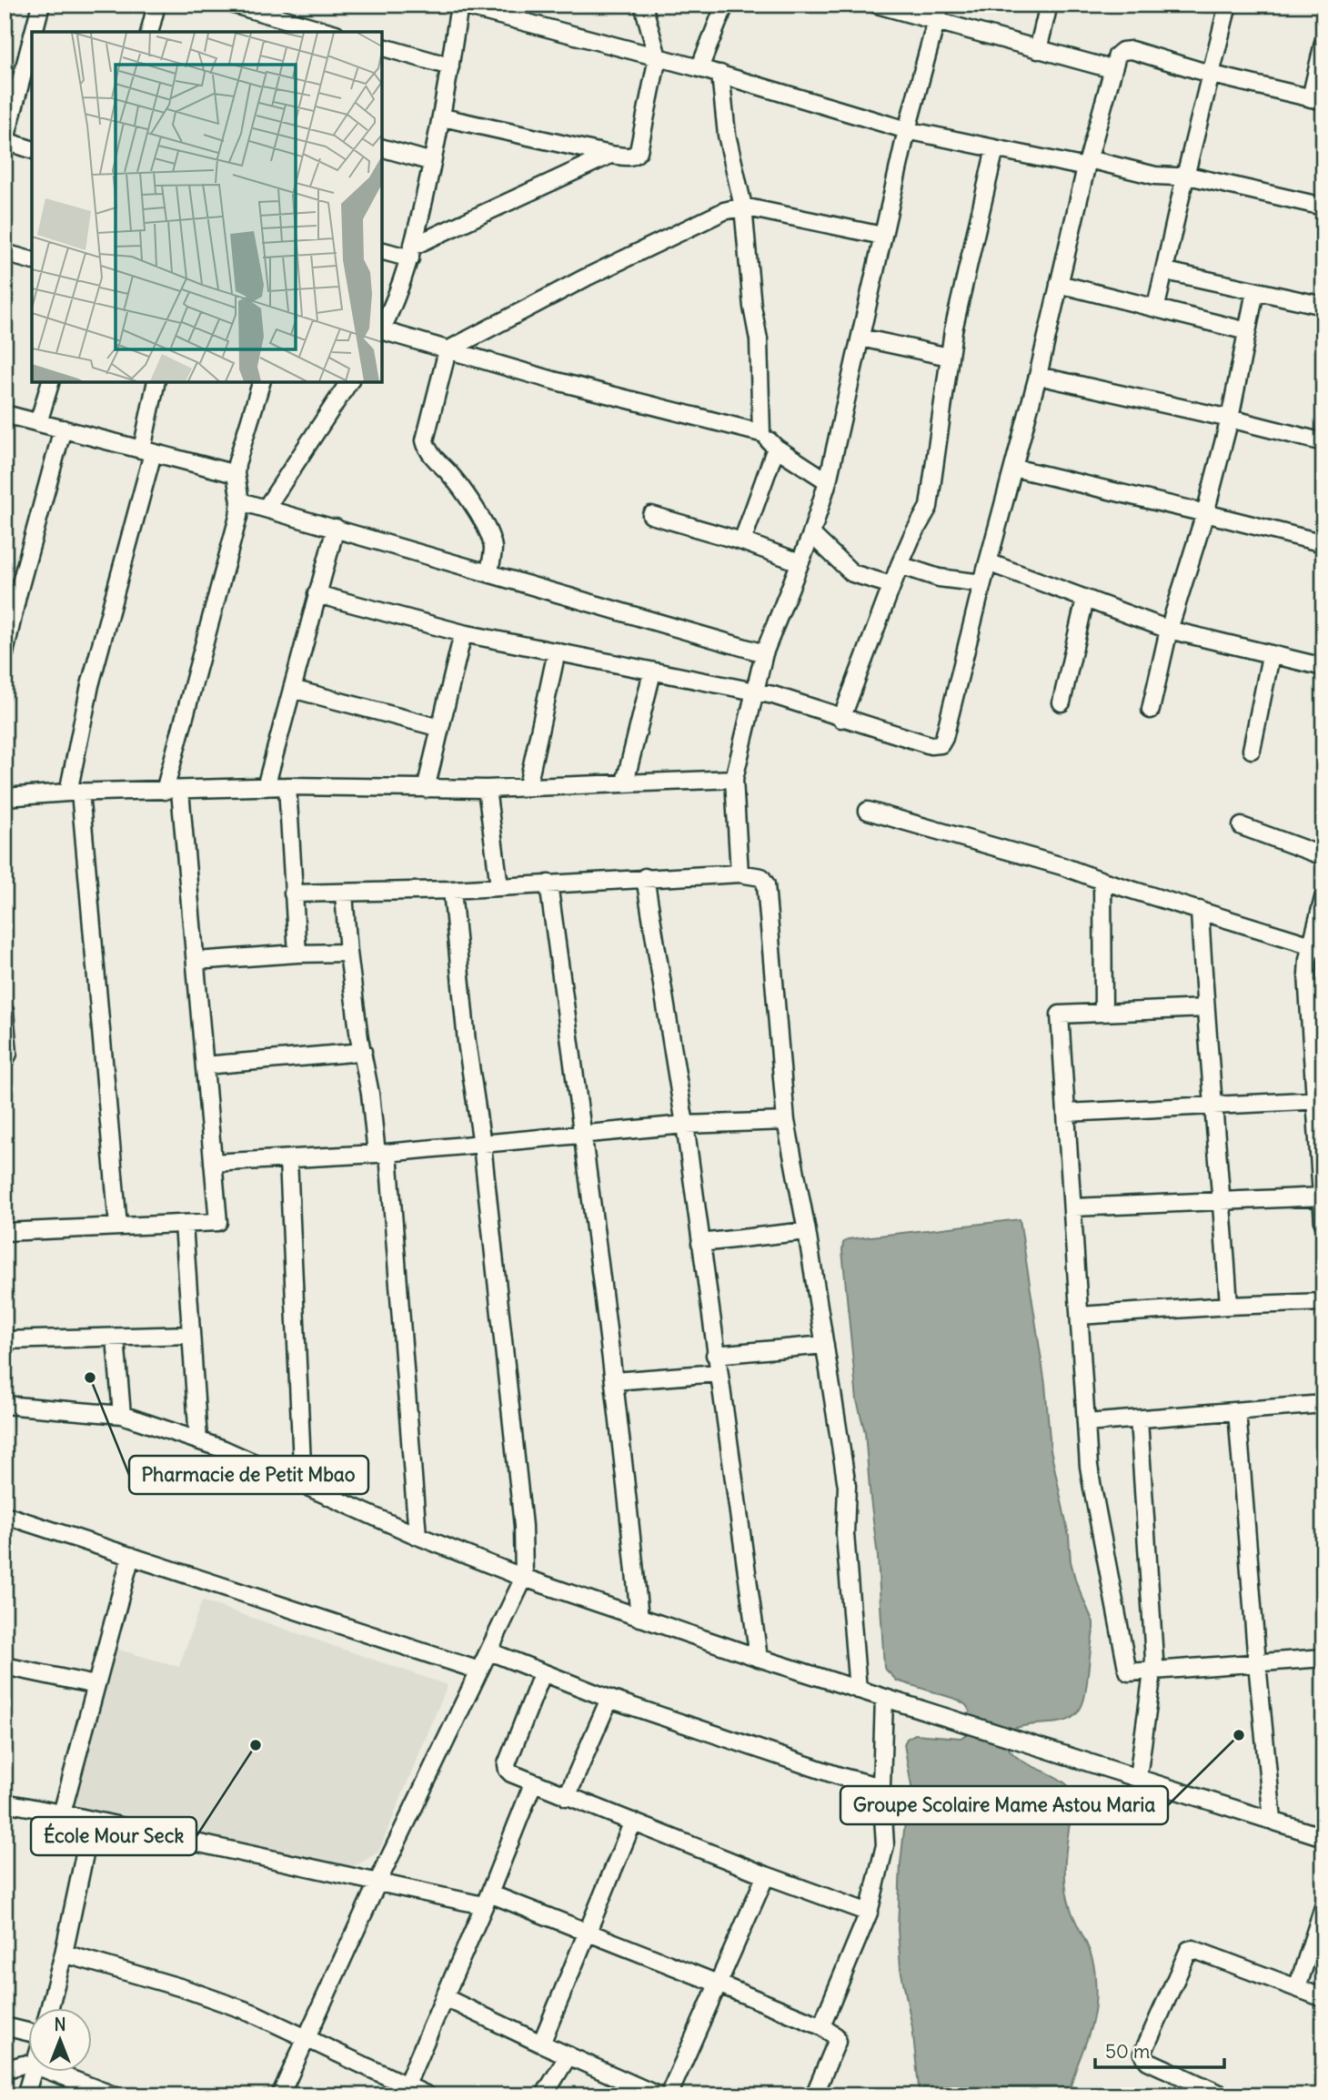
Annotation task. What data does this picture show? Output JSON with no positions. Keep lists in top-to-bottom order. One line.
{"places":["Pharmacie de Petit Mbao","Groupe Scolaire Mame Astou Maria","École Mour Seck"],"scale_bar":"50 m","north":"top"}
